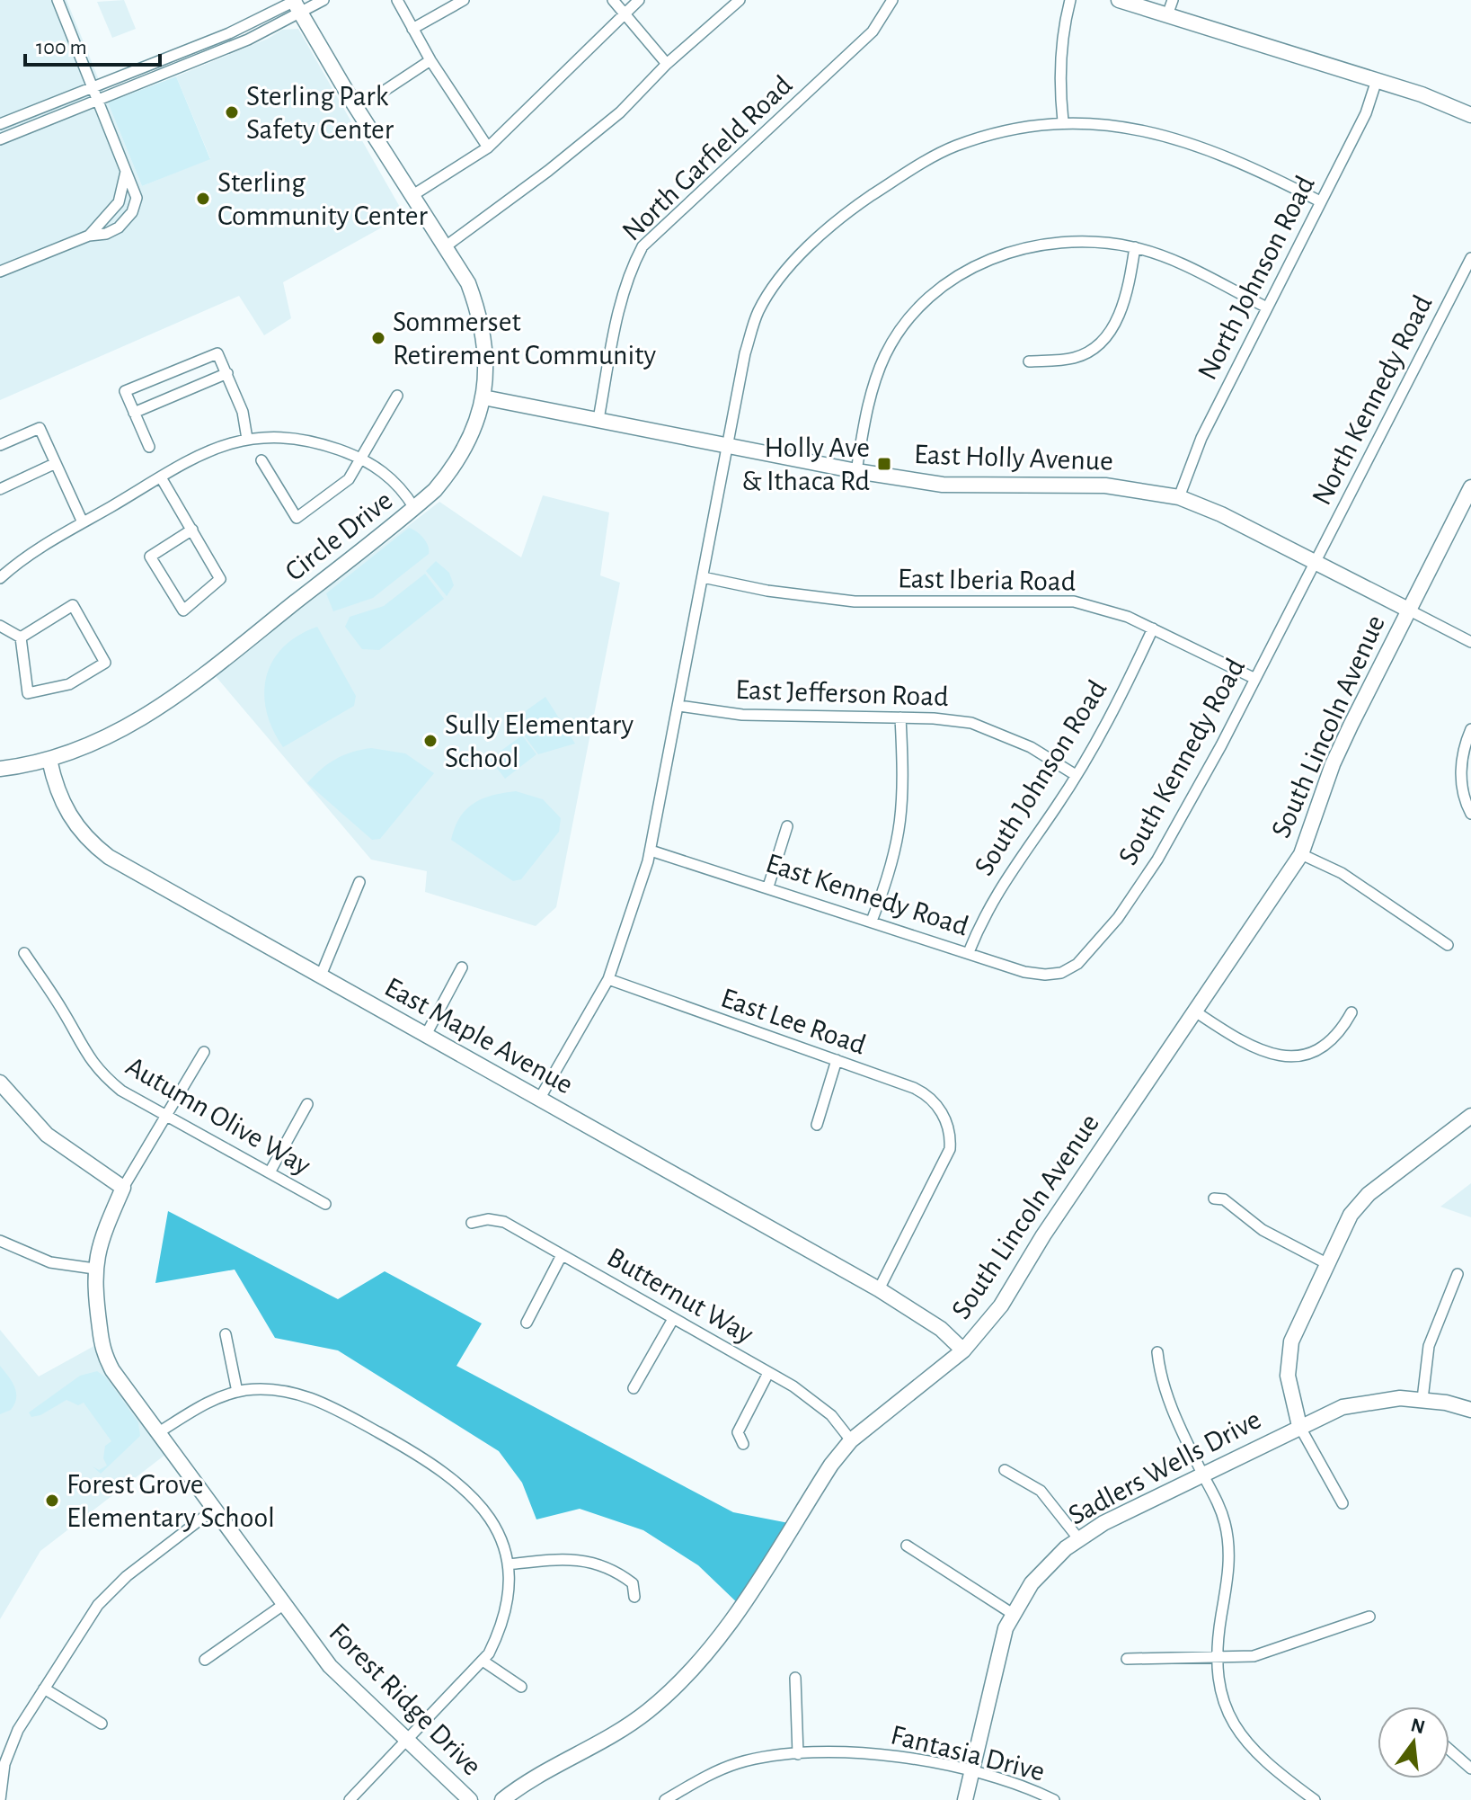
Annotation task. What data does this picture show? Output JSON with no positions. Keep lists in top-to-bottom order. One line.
{"streets":{"street":["North Garfield Road","North Johnson Road","North Kennedy Road","East Holly Avenue","Circle Drive","East Iberia Road","East Jefferson Road","South Lincoln Avenue","South Kennedy Road","South Johnson Road","East Kennedy Road","East Lee Road","East Maple Avenue","Autumn Olive Way","Butternut Way","Sadlers Wells Drive","Forest Ridge Drive","Fantasia Drive"]},"crossings":[["North Garfield Road","East Holly Avenue"],["North Johnson Road","East Holly Avenue"],["North Kennedy Road","East Holly Avenue"],["North Kennedy Road","South Kennedy Road"],["East Holly Avenue","Circle Drive"],["East Holly Avenue","South Lincoln Avenue"],["East Holly Avenue","South Kennedy Road"],["Circle Drive","East Maple Avenue"],["East Iberia Road","South Kennedy Road"],["East Iberia Road","South Johnson Road"],["East Jefferson Road","South Johnson Road"],["South Lincoln Avenue","East Maple Avenue"],["South Lincoln Avenue","Butternut Way"],["South Kennedy Road","East Kennedy Road"],["South Johnson Road","East Kennedy Road"],["East Lee Road","East Maple Avenue"],["Sadlers Wells Drive","Fantasia Drive"]],"places":{"other":["Sterling Park Safety Center","Sterling Community Center","Sommerset Retirement Community","Sully Elementary School","Forest Grove Elementary School"],"transit":["Holly Ave & Ithaca Rd"]},"scale_bar":"100 m","north":"top"}
